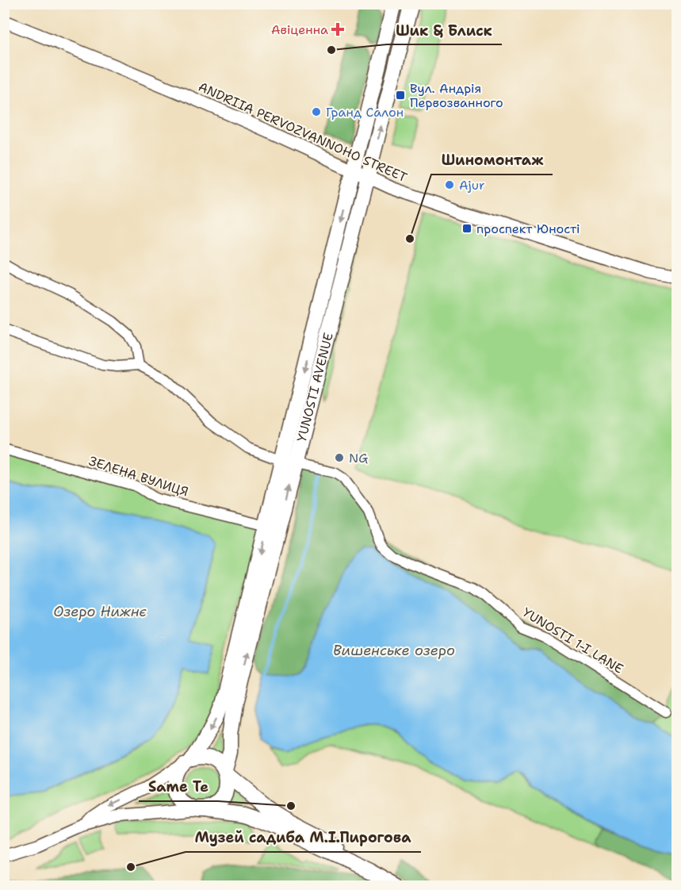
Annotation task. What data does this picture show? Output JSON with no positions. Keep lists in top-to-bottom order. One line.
{"streets":{"main road":["YUNOSTI AVENUE"],"street":["ANDRIIA PERVOZVANNOHO STREET","ЗЕЛЕНА ВУЛИЦЯ","YUNOSTI 1-I LANE"]},"crossings":[["ANDRIIA PERVOZVANNOHO STREET","YUNOSTI AVENUE"],["YUNOSTI AVENUE","ЗЕЛЕНА ВУЛИЦЯ"],["YUNOSTI AVENUE","YUNOSTI 1-I LANE"]],"water":["Озеро Нижнє","Вишенське озеро"],"places":{"health":["Авіценна"],"other":["Шик & Блиск","Гранд Салон","Ajur","Шиномонтаж","NG","Same Te","Музей садиба М.І.Пирогова"],"transit":["Вул. Андрія Первозванного","проспект Юності"]}}
